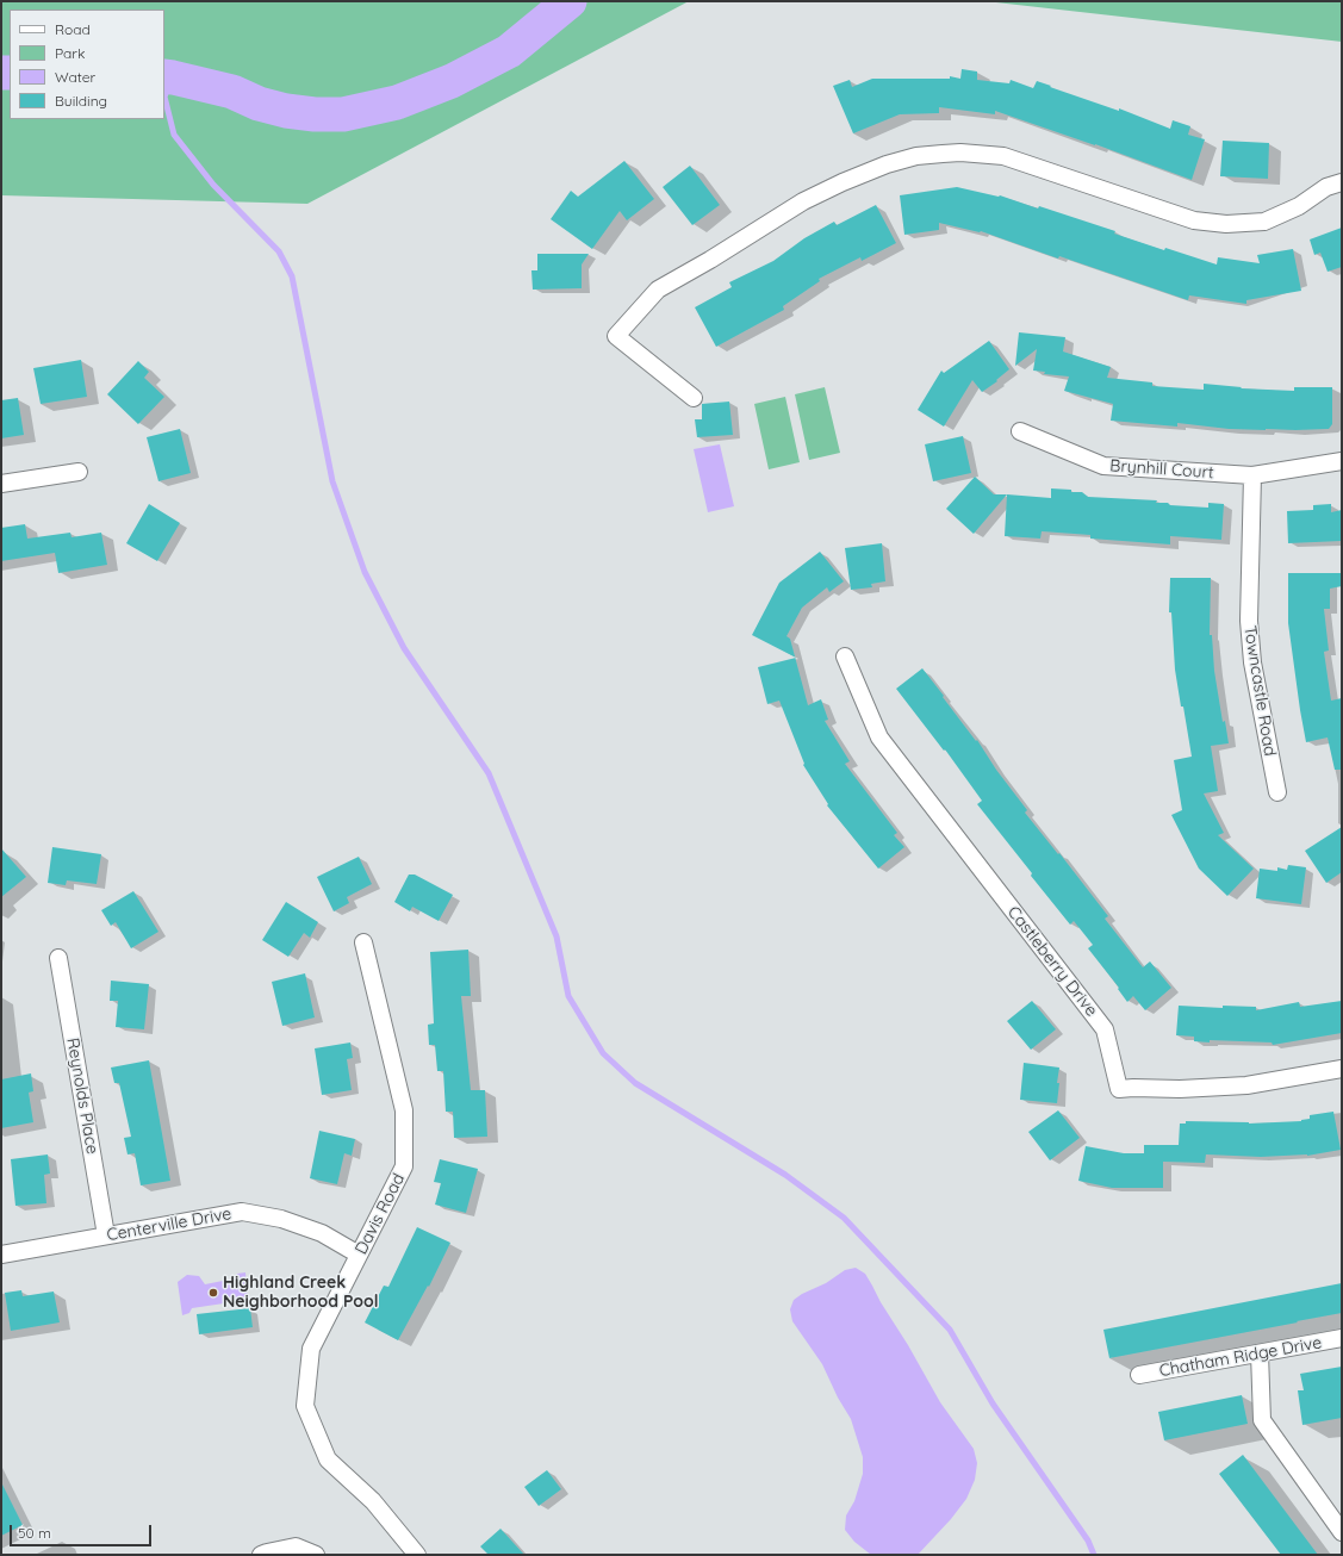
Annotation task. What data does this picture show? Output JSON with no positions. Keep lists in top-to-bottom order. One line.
{"streets":{"street":["Brynhill Court","Towncastle Road","Castleberry Drive","Reynolds Place","Davis Road","Centerville Drive","Chatham Ridge Drive"]},"crossings":[["Brynhill Court","Towncastle Road"],["Reynolds Place","Centerville Drive"],["Davis Road","Centerville Drive"]],"places":["Highland Creek Neighborhood Pool"],"legend":["Road","Park","Water","Building"],"scale_bar":"50 m"}
